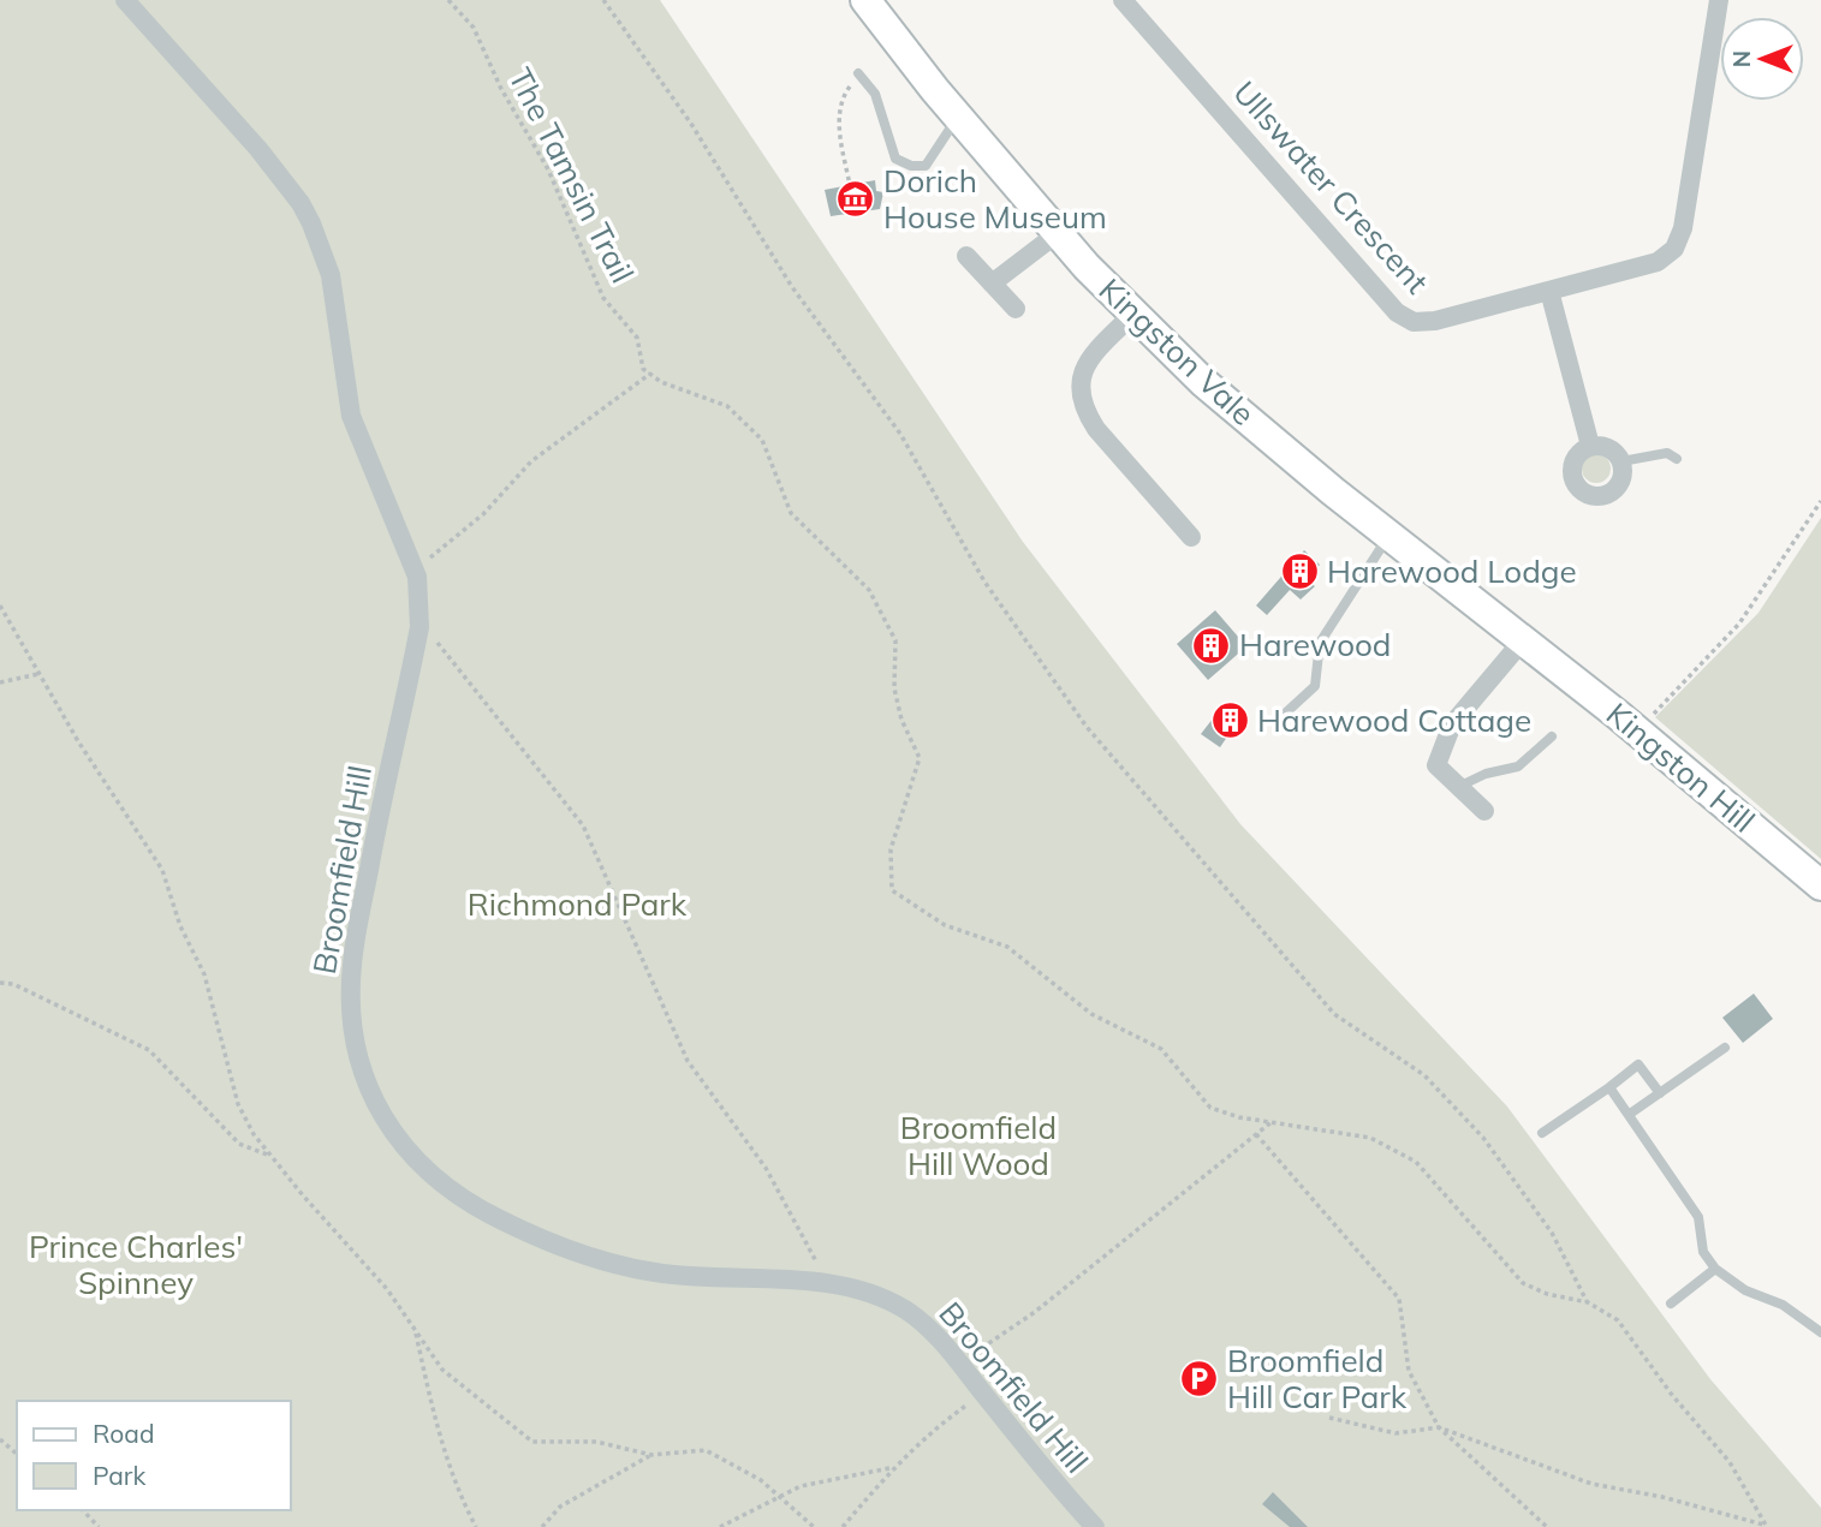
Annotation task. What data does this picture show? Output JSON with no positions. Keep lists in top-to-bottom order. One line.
{"streets":{"main road":["Kingston Vale","Kingston Hill"],"street":["Ullswater Crescent","Broomfield Hill"],"path":["The Tamsin Trail"]},"crossings":[["Kingston Vale","Kingston Hill"]],"parks":["Richmond Park","Broomfield Hill Wood","Prince Charles' Spinney"],"places":{"museum":["Dorich House Museum"],"building":["Harewood Lodge","Harewood","Harewood Cottage"],"parking":["Broomfield Hill Car Park"]},"legend":["Road","Park"],"north":"left"}
